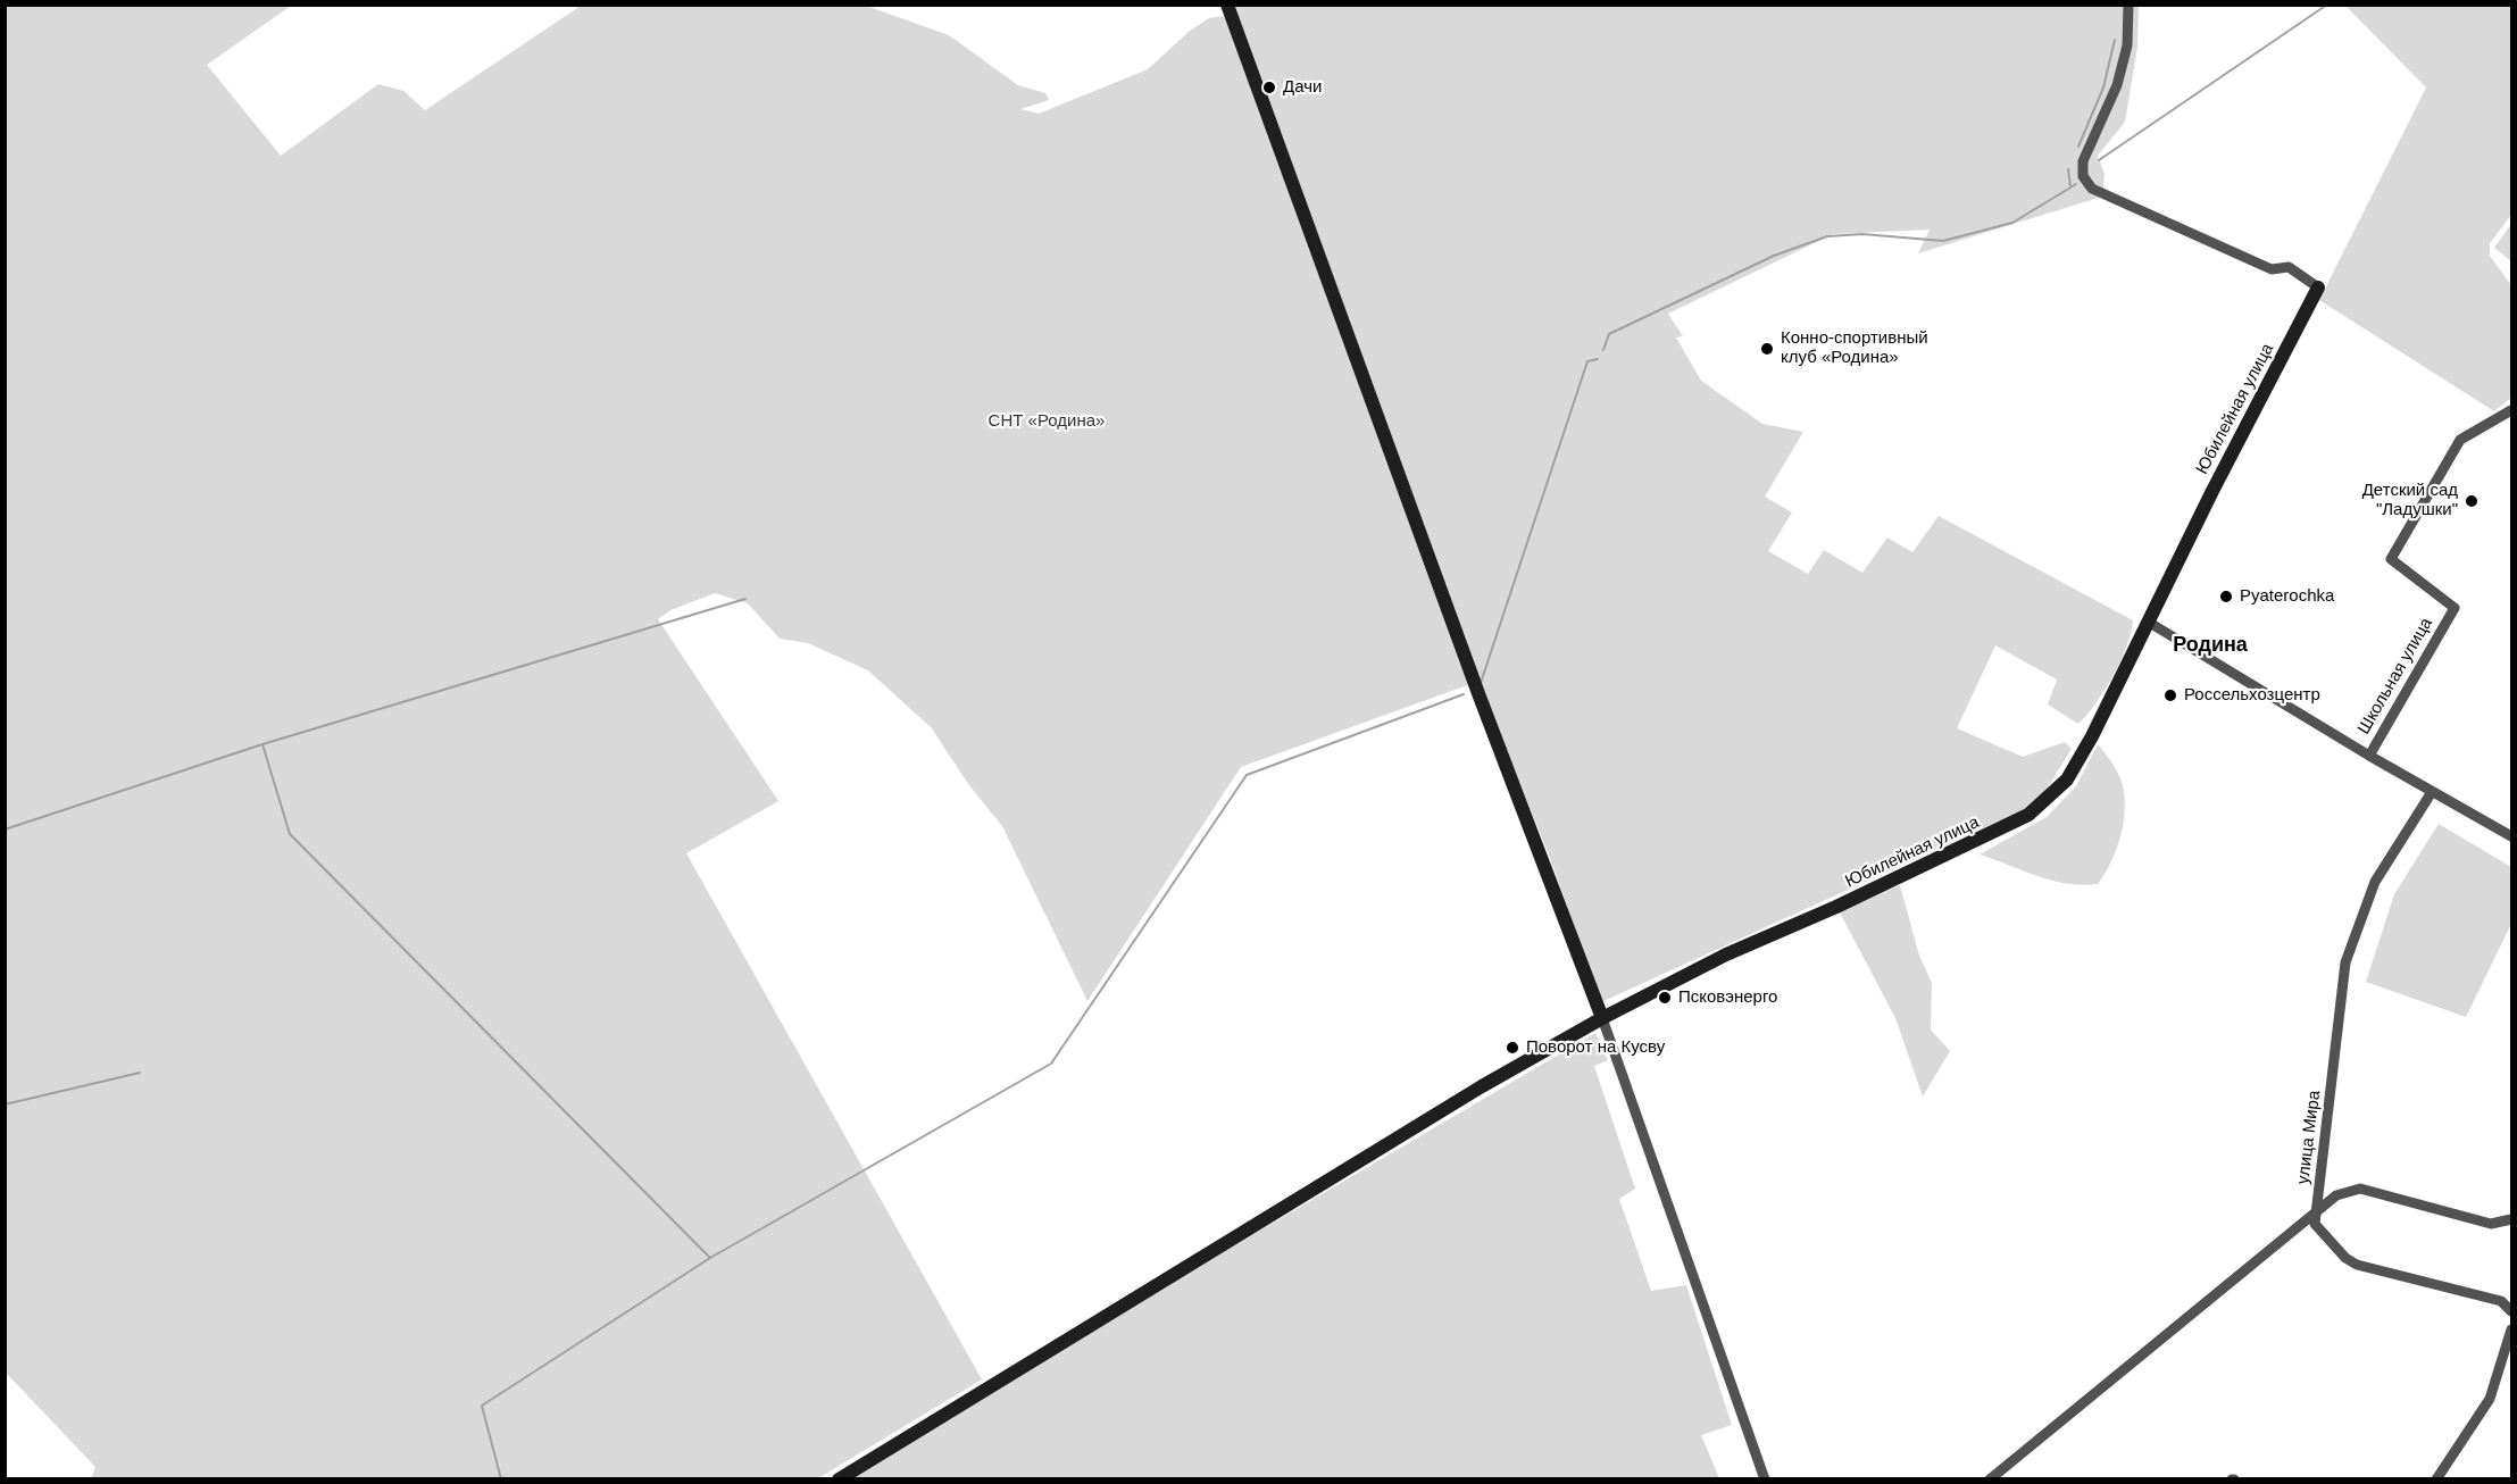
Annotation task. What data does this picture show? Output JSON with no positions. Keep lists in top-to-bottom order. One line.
{"streets":{"street":["Юбилейная улица","Школьная улица","улица Мира"]},"districts":["Родина"],"parks":["СНТ «Родина»"],"places":["Дачи","Конно-спортивный клуб «Родина»","Детский сад \"Ладушки\"","Pyaterochka","Россельхозцентр","Псковэнерго","Поворот на Кусву"]}
